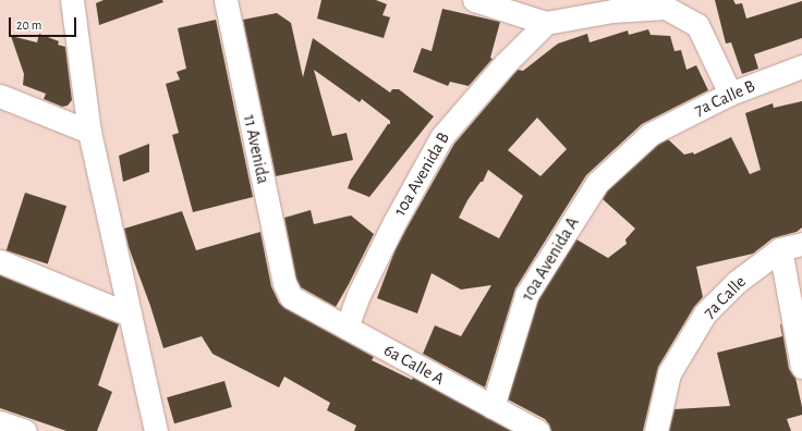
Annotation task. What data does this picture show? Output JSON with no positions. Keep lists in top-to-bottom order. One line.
{"streets":{"street":["7a Calle B","11 Avenida","10a Avenida B","10a Avenida A","7a Calle","6a Calle A"]},"crossings":[["7a Calle B","10a Avenida A"],["11 Avenida","6a Calle A"],["10a Avenida B","6a Calle A"],["10a Avenida A","6a Calle A"]],"scale_bar":"20 m"}
